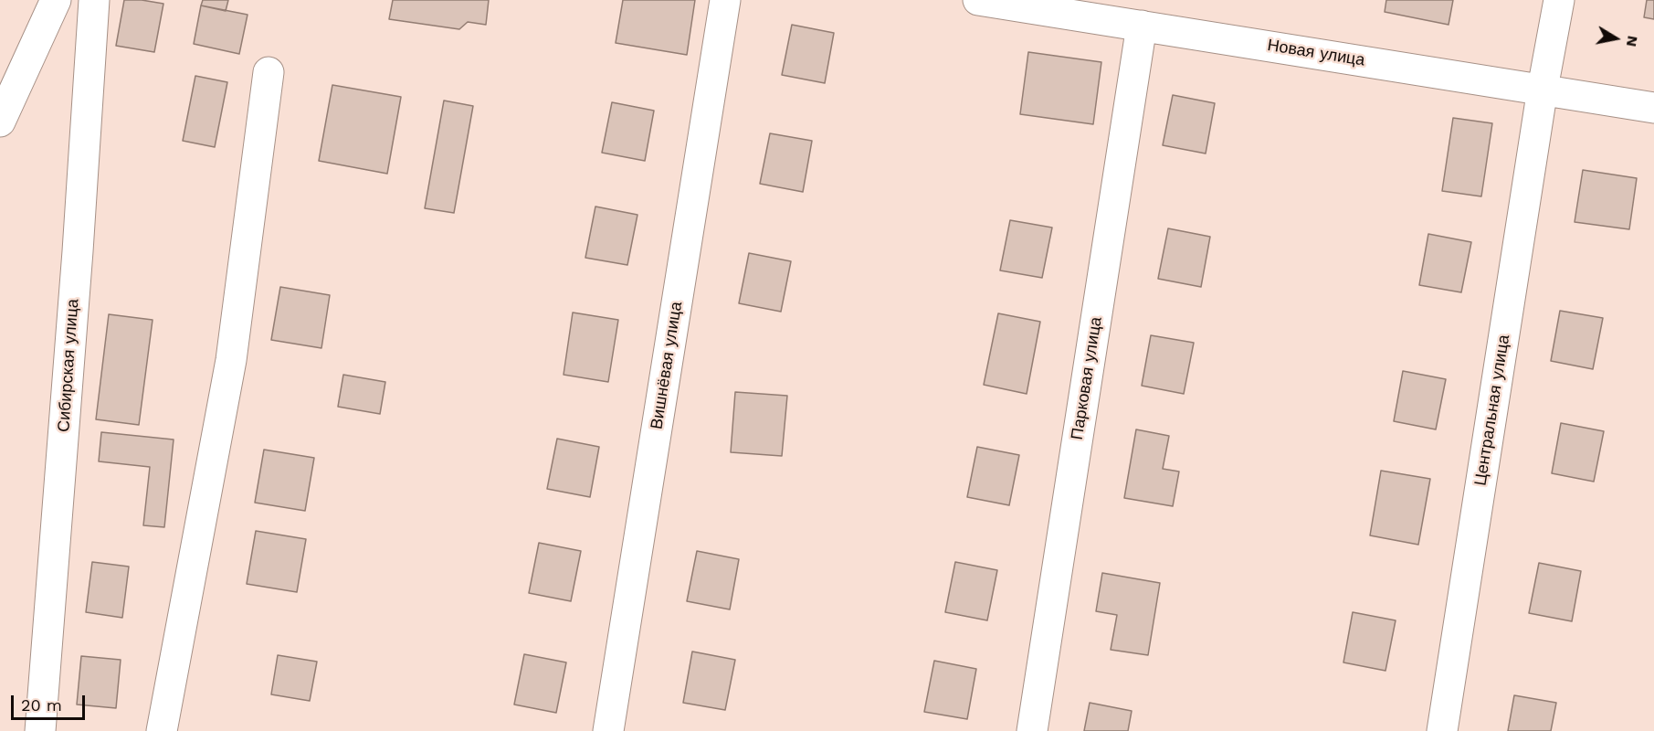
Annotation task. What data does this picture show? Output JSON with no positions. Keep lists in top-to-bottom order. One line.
{"streets":{"street":["Новая улица","Сибирская улица","Вишнёвая улица","Парковая улица","Центральная улица"]},"crossings":[["Новая улица","Парковая улица"],["Новая улица","Центральная улица"]],"scale_bar":"20 m","north":"right"}
